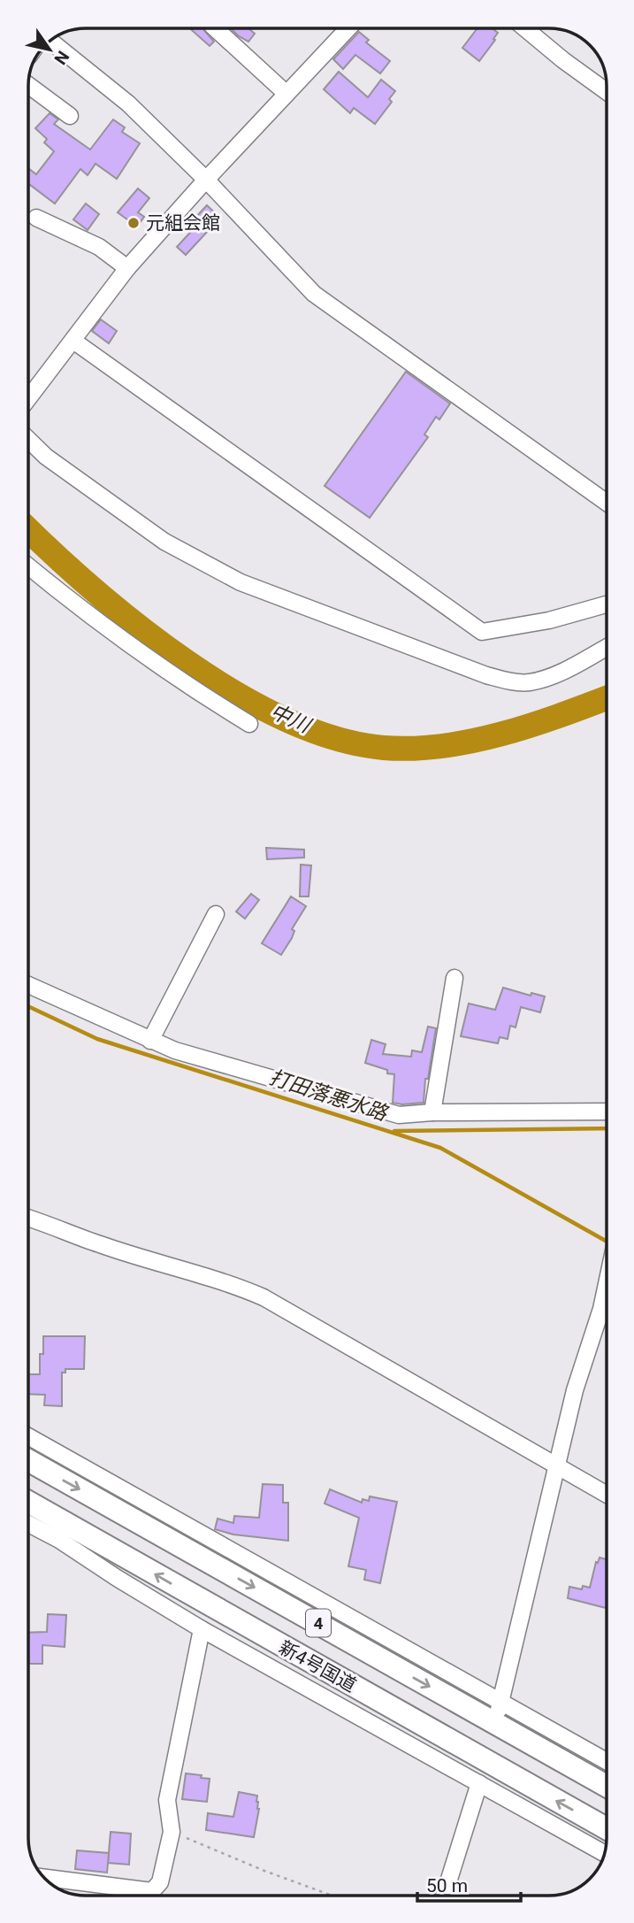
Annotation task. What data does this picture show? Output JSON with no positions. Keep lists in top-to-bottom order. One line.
{"streets":{"highway":["4","新4号国道"]},"water":["中川","打田落悪水路"],"places":["元組会館"],"scale_bar":"50 m","north":"bottom right"}
